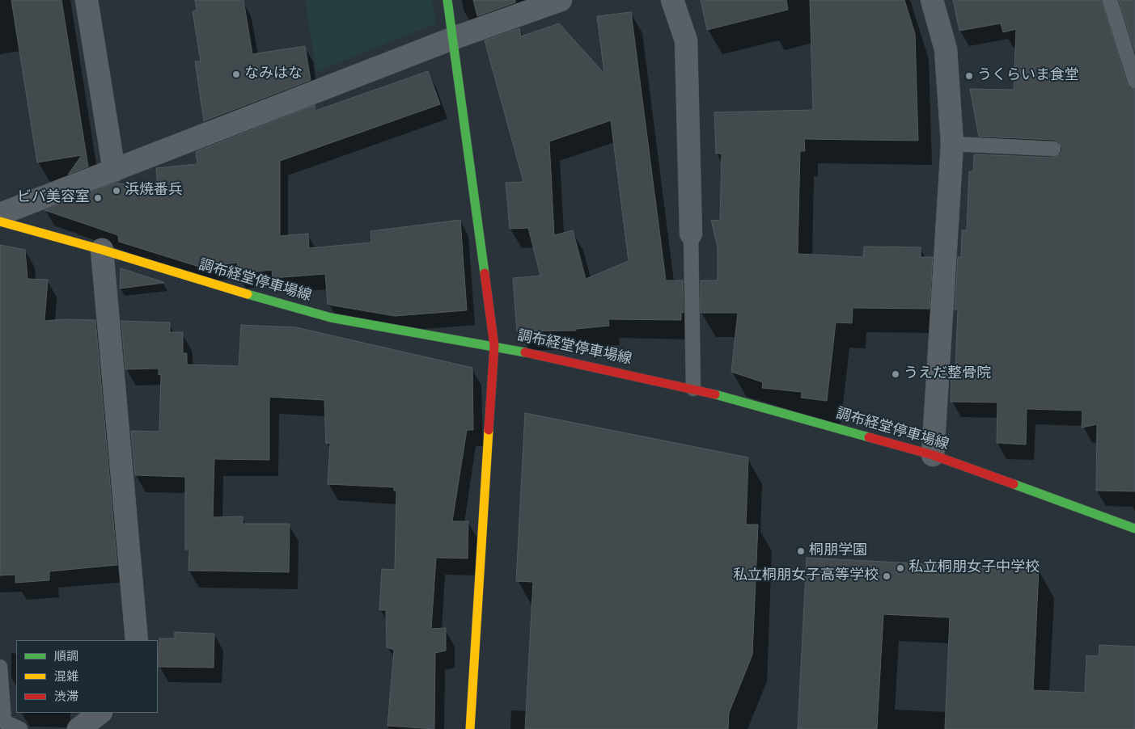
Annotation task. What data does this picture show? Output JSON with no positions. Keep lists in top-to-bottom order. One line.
{"streets":{"main road":["調布経堂停車場線"]},"places":["なみはな","うくらいま食堂","浜焼番兵","ビバ美容室","うえだ整骨院","桐朋学園","私立桐朋女子中学校","私立桐朋女子高等学校"],"legend":["順調","混雑","渋滞"]}
